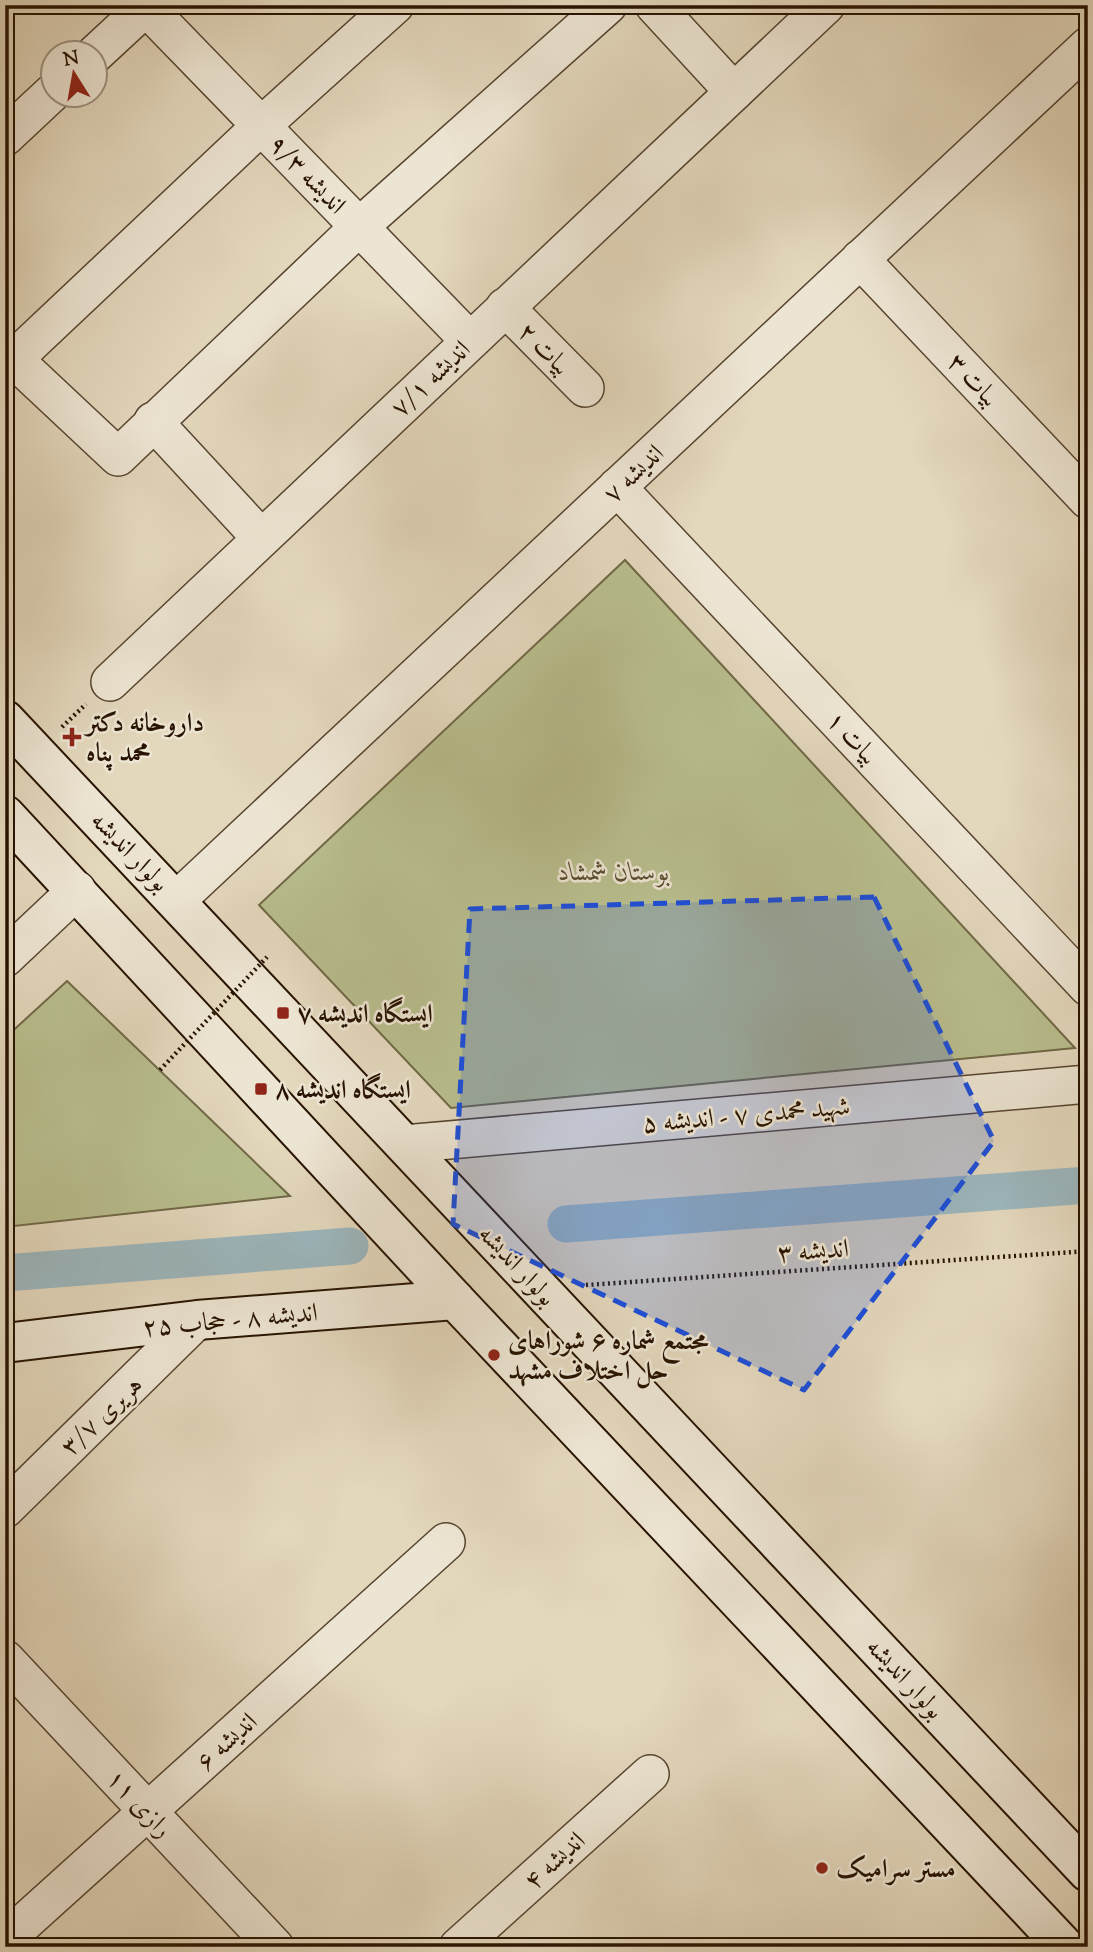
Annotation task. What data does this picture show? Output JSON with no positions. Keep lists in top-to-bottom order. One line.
{"streets":{"main road":["بولوار اندیشه","اندیشه ۸ - حجاب ۲۵"],"street":["اندیشه ۹/۳","بیات ۲","اندیشه ۷/۱","بیات ۳","اندیشه ۷","بیات ۱","شهید محمدی ۷ - اندیشه ۵","هریری ۳/۷","اندیشه ۶","رازی ۱۱","اندیشه ۴"],"path":["اندیشه ۳"]},"crossings":[["اندیشه ۹/۳","اندیشه ۷/۱"],["بیات ۲","اندیشه ۷/۱"],["بیات ۳","اندیشه ۷"],["اندیشه ۷","بیات ۱"],["اندیشه ۷","بولوار اندیشه"],["بولوار اندیشه","شهید محمدی ۷ - اندیشه ۵"],["بولوار اندیشه","اندیشه ۳"],["اندیشه ۸ - حجاب ۲۵","هریری ۳/۷"],["اندیشه ۶","رازی ۱۱"]],"parks":["بوستان شمشاد"],"places":{"health":["داروخانه دکتر محمد پناه"],"transit":["ایستگاه اندیشه ۷","ایستگاه اندیشه ۸"],"other":["مجتمع شماره ۶ شوراهای حل اختلاف مشهد","مستر سرامیک"]},"north":"top"}
